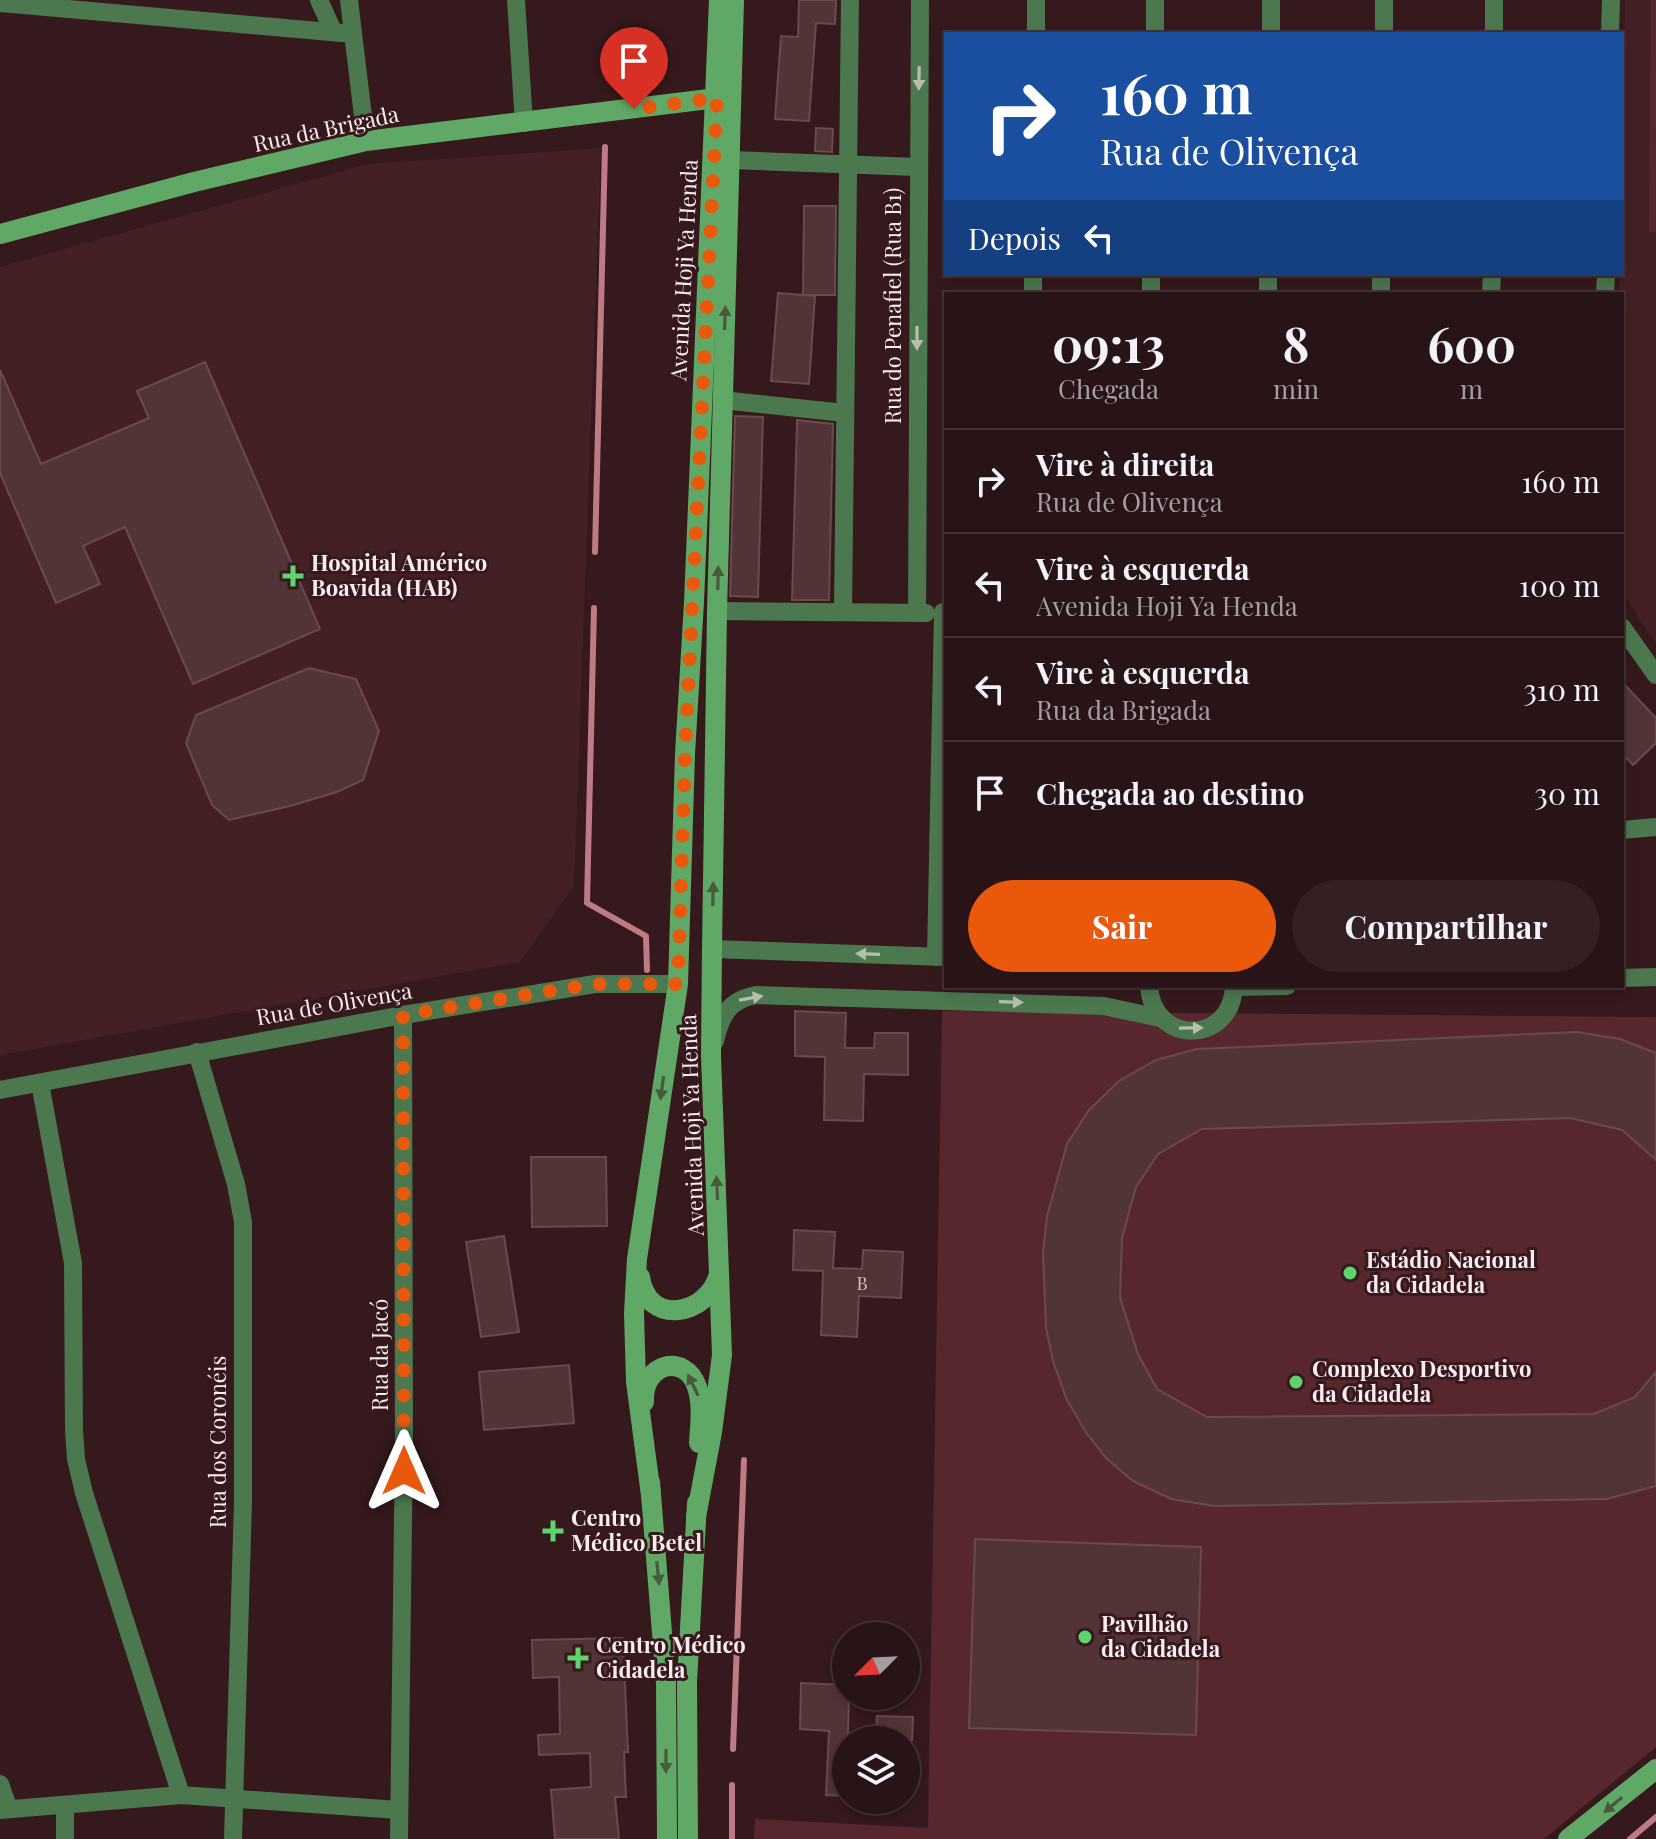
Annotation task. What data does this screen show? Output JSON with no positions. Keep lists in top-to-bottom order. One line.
{"streets":{"main road":["Rua da Brigada","Avenida Hoji Ya Henda"],"street":["Rua do Penafiel (Rua B1)","Rua de Olivença","Rua da Jacó","Rua dos Coronéis"]},"crossings":[["Rua da Brigada","Avenida Hoji Ya Henda"],["Avenida Hoji Ya Henda","Rua de Olivença"],["Rua de Olivença","Rua da Jacó"],["Rua de Olivença","Rua dos Coronéis"]],"places":{"health":["Hospital Américo Boavida (HAB)","Centro Médico Betel","Centro Médico Cidadela"],"other":["Estádio Nacional da Cidadela","Complexo Desportivo da Cidadela","Pavilhão da Cidadela"]},"house_numbers":["B"],"north":"bottom left","page":{"turn":["160 m","Rua de Olivença"],"then":"Depois","eta":["09:13","Chegada","8","min","600","m"],"list":[{"name":"Vire à direita","note":"Rua de Olivença","value":"160 m"},{"name":"Vire à esquerda","note":"Avenida Hoji Ya Henda","value":"100 m"},{"name":"Vire à esquerda","note":"Rua da Brigada","value":"310 m"},{"name":"Chegada ao destino","value":"30 m"}],"buttons":["Sair","Compartilhar"]}}
